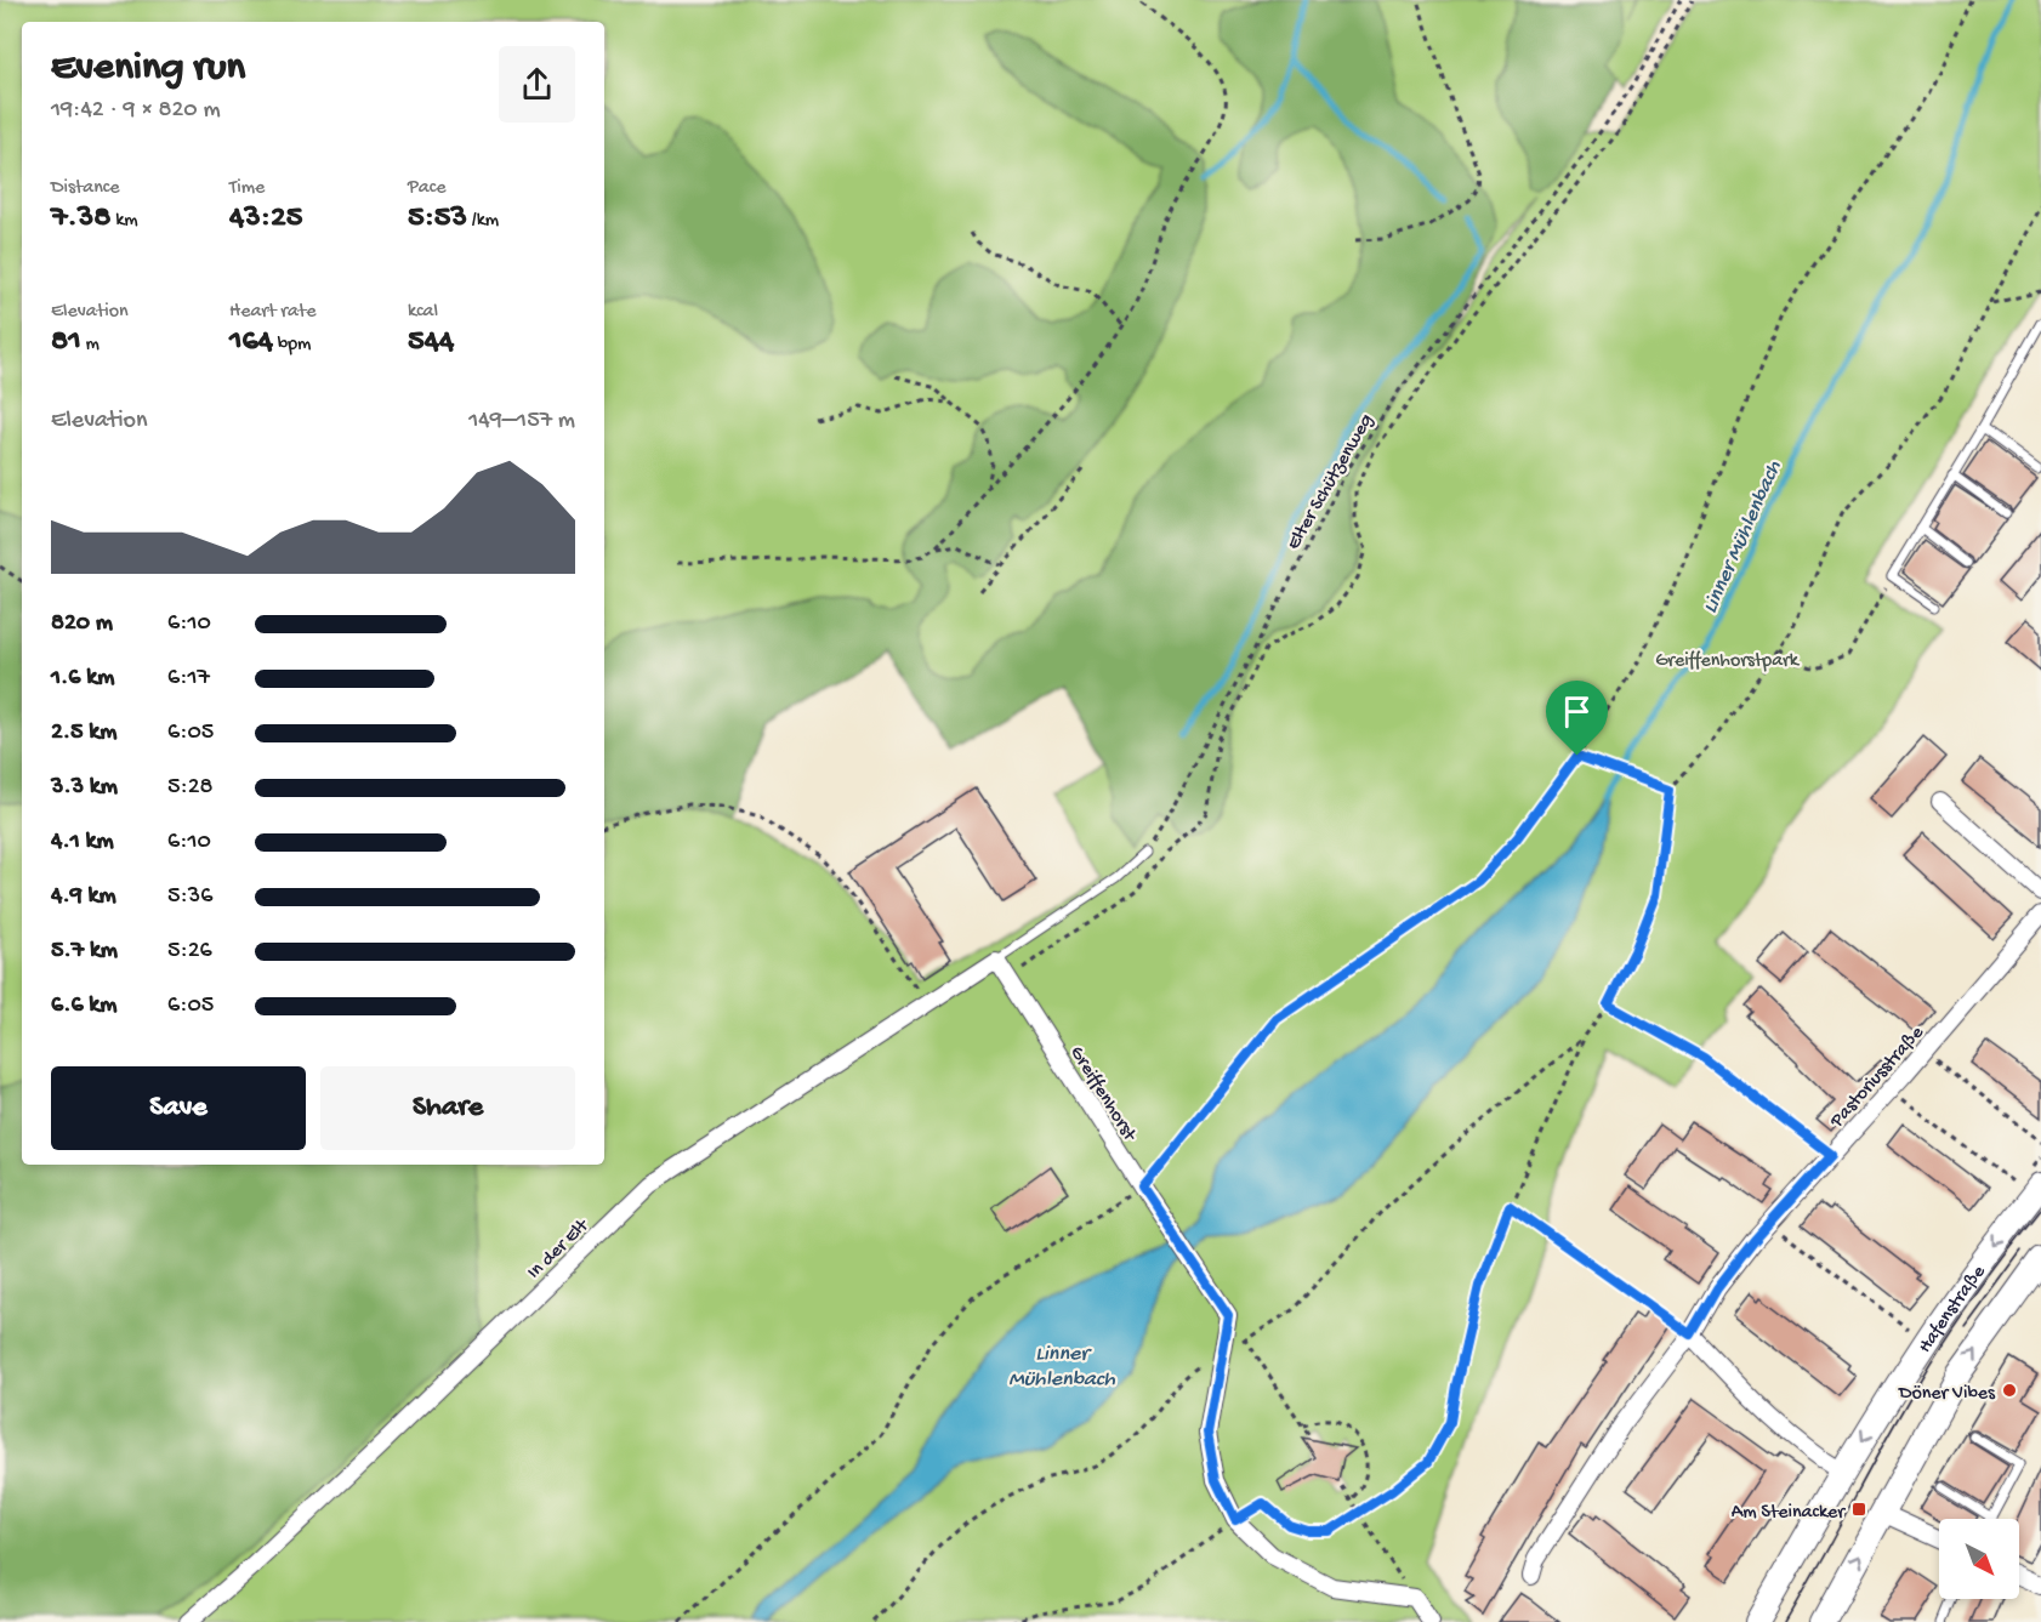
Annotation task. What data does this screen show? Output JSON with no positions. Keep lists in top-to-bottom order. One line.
{"streets":{"main road":["Hafenstraße"],"street":["Pastoriusstraße","Greiffenhorst","In der Elt"],"path":["Elter Schützenweg"]},"crossings":[["Greiffenhorst","In der Elt"]],"water":["Linner Mühlenbach"],"parks":["Greiffenhorstpark"],"places":{"other":["Döner Vibes"],"transit":["Am Steinacker"]},"north":"bottom right","page":{"heading":["Evening run","19:42 · 9 × 820 m"],"stats":[["Distance","7.38 km"],["Time","43:25"],["Pace","5:53 /km"],["Elevation","81 m"],["Heart rate","164 bpm"],["kcal","544"]],"chart":["Elevation","149–157 m"],"list":[{"name":"820 m","note":"6:10"},{"name":"1.6 km","note":"6:17"},{"name":"2.5 km","note":"6:05"},{"name":"3.3 km","note":"5:28"},{"name":"4.1 km","note":"6:10"},{"name":"4.9 km","note":"5:36"},{"name":"5.7 km","note":"5:26"},{"name":"6.6 km","note":"6:05"}],"buttons":["Save","Share"]}}
